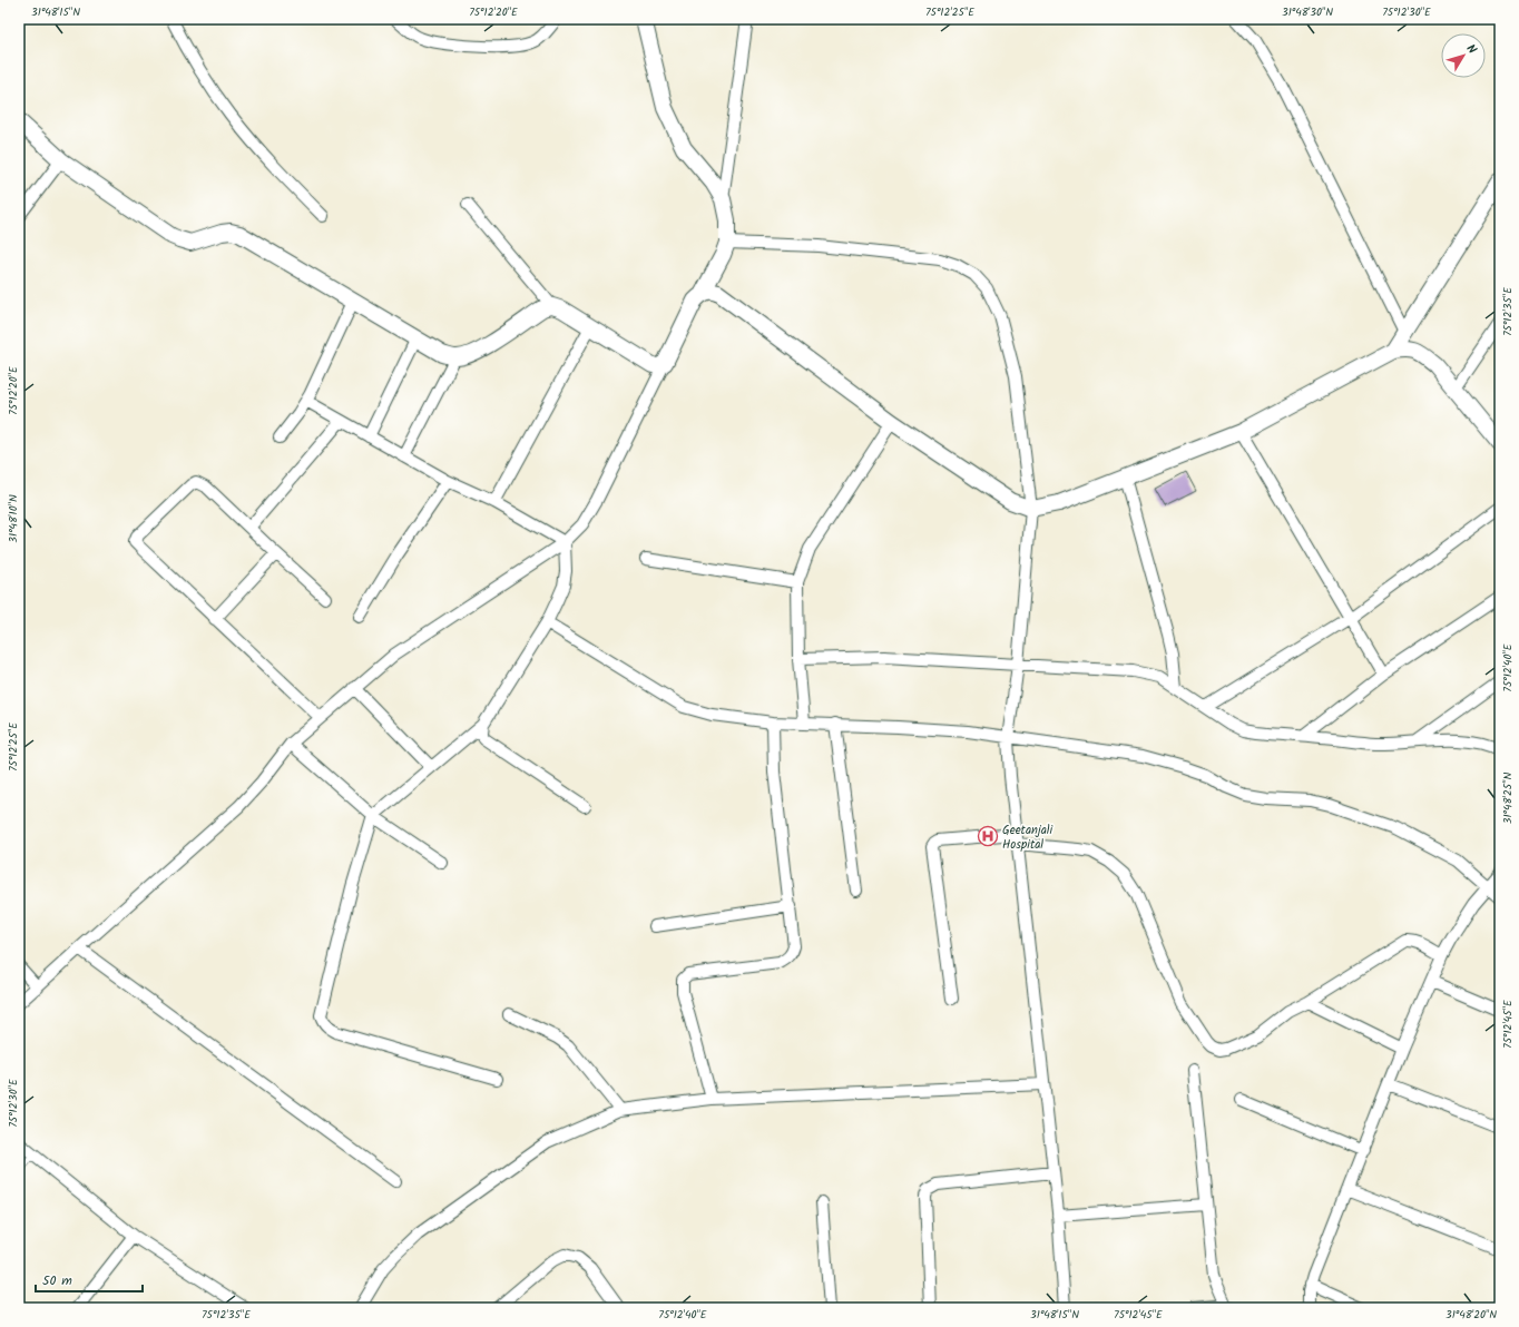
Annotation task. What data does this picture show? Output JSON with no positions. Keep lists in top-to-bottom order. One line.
{"places":{"hospital":["Geetanjali Hospital"]},"scale_bar":"50 m","north":"top right","coordinates":["31°48'15\"N","75°12'20\"E","75°12'25\"E","31°48'30\"N","75°12'30\"E","75°12'35\"E","31°48'10\"N","75°12'40\"E","31°48'25\"N","75°12'45\"E","31°48'20\"N"]}
